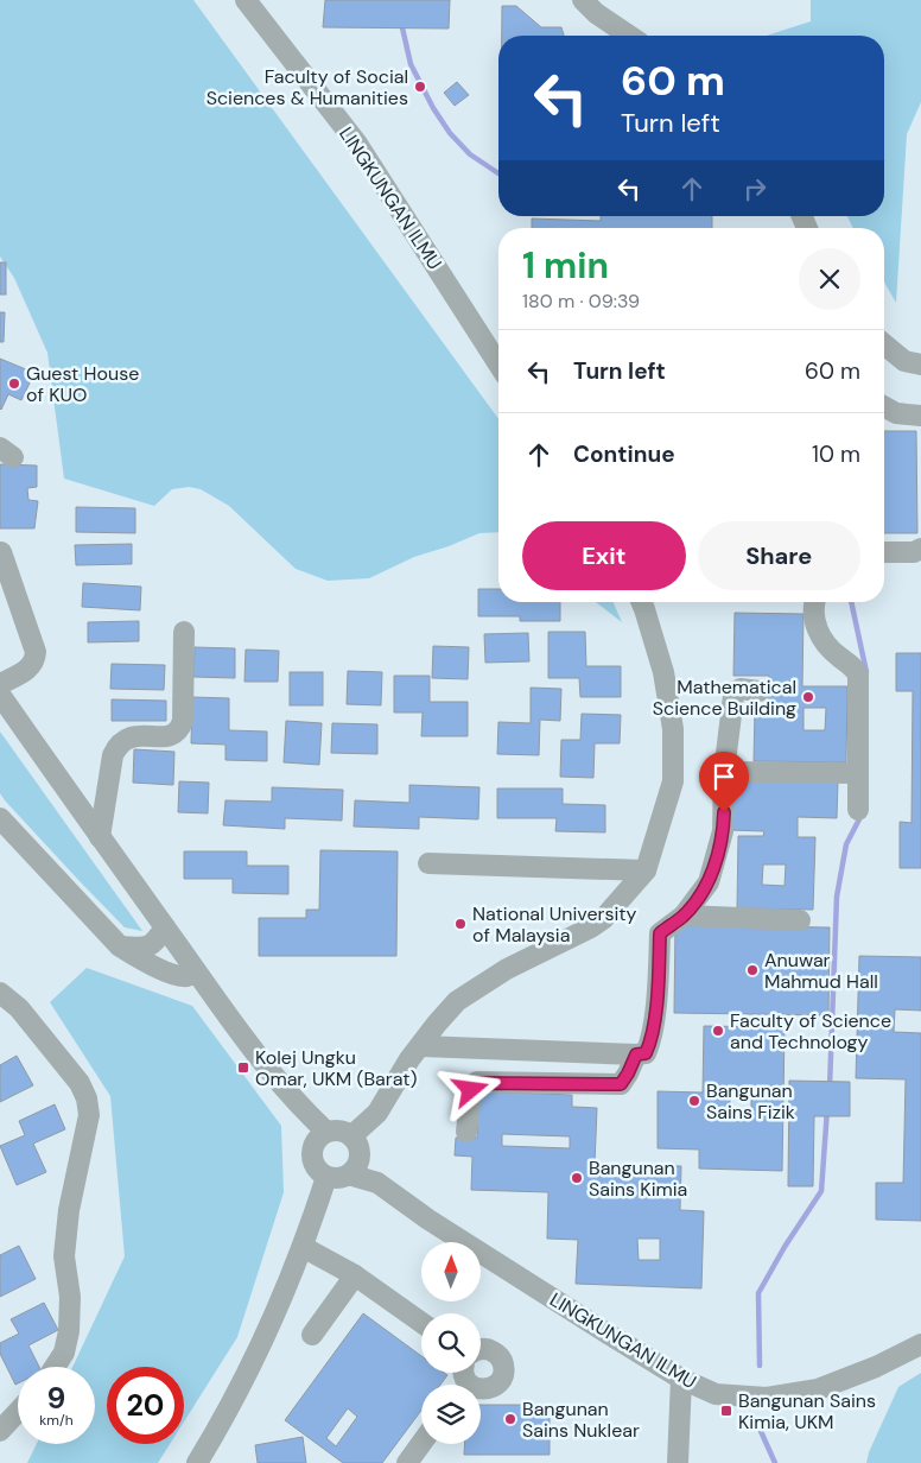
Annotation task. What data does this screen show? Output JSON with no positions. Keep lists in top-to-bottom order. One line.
{"streets":{"street":["LINGKUNGAN ILMU"]},"places":{"other":["Faculty of Social Sciences & Humanities","Guest House of KUO","Mathematical Science Building","National University of Malaysia","Anuwar Mahmud Hall","Faculty of Science and Technology","Bangunan Sains Fizik","Bangunan Sains Kimia","Bangunan Sains Nuklear"],"transit":["Kolej Ungku Omar, UKM (Barat)","Bangunan Sains Kimia, UKM"]},"north":"top","page":{"turn":["60 m","Turn left"],"heading":["1 min","180 m · 09:39"],"list":[{"name":"Turn left","value":"60 m"},{"name":"Continue","value":"10 m"}],"buttons":["Exit","Share"],"speed":"9 km/h","limit":"20"}}
